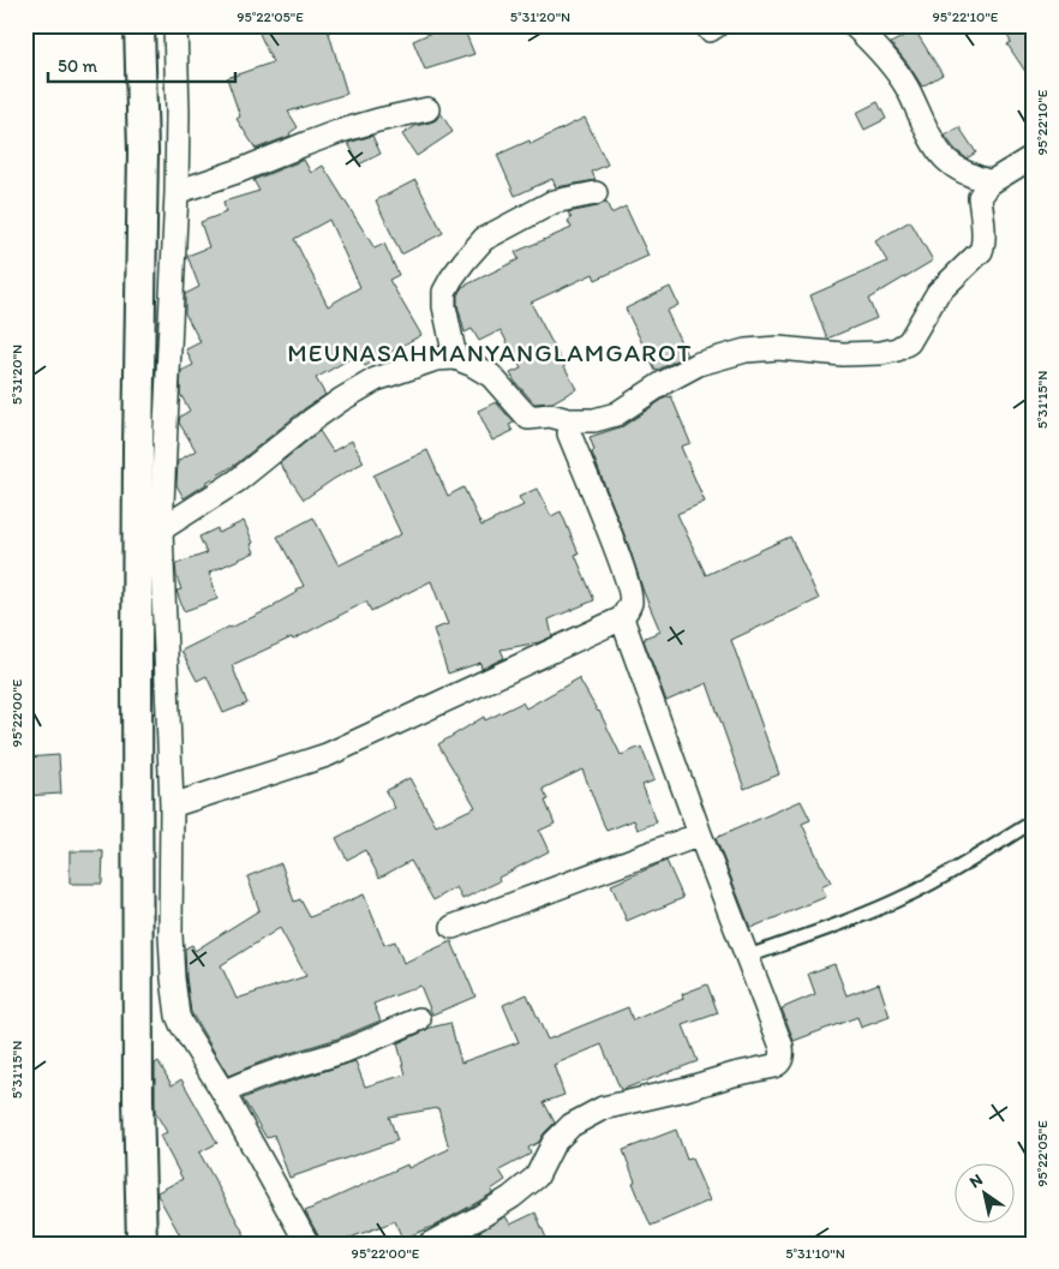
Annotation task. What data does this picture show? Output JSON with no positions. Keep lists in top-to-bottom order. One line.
{"districts":["MEUNASAHMANYANGLAMGAROT"],"scale_bar":"50 m","north":"top left","coordinates":["95°22'05\"E","5°31'20\"N","95°22'10\"E","5°31'15\"N","95°22'00\"E","5°31'10\"N"]}
